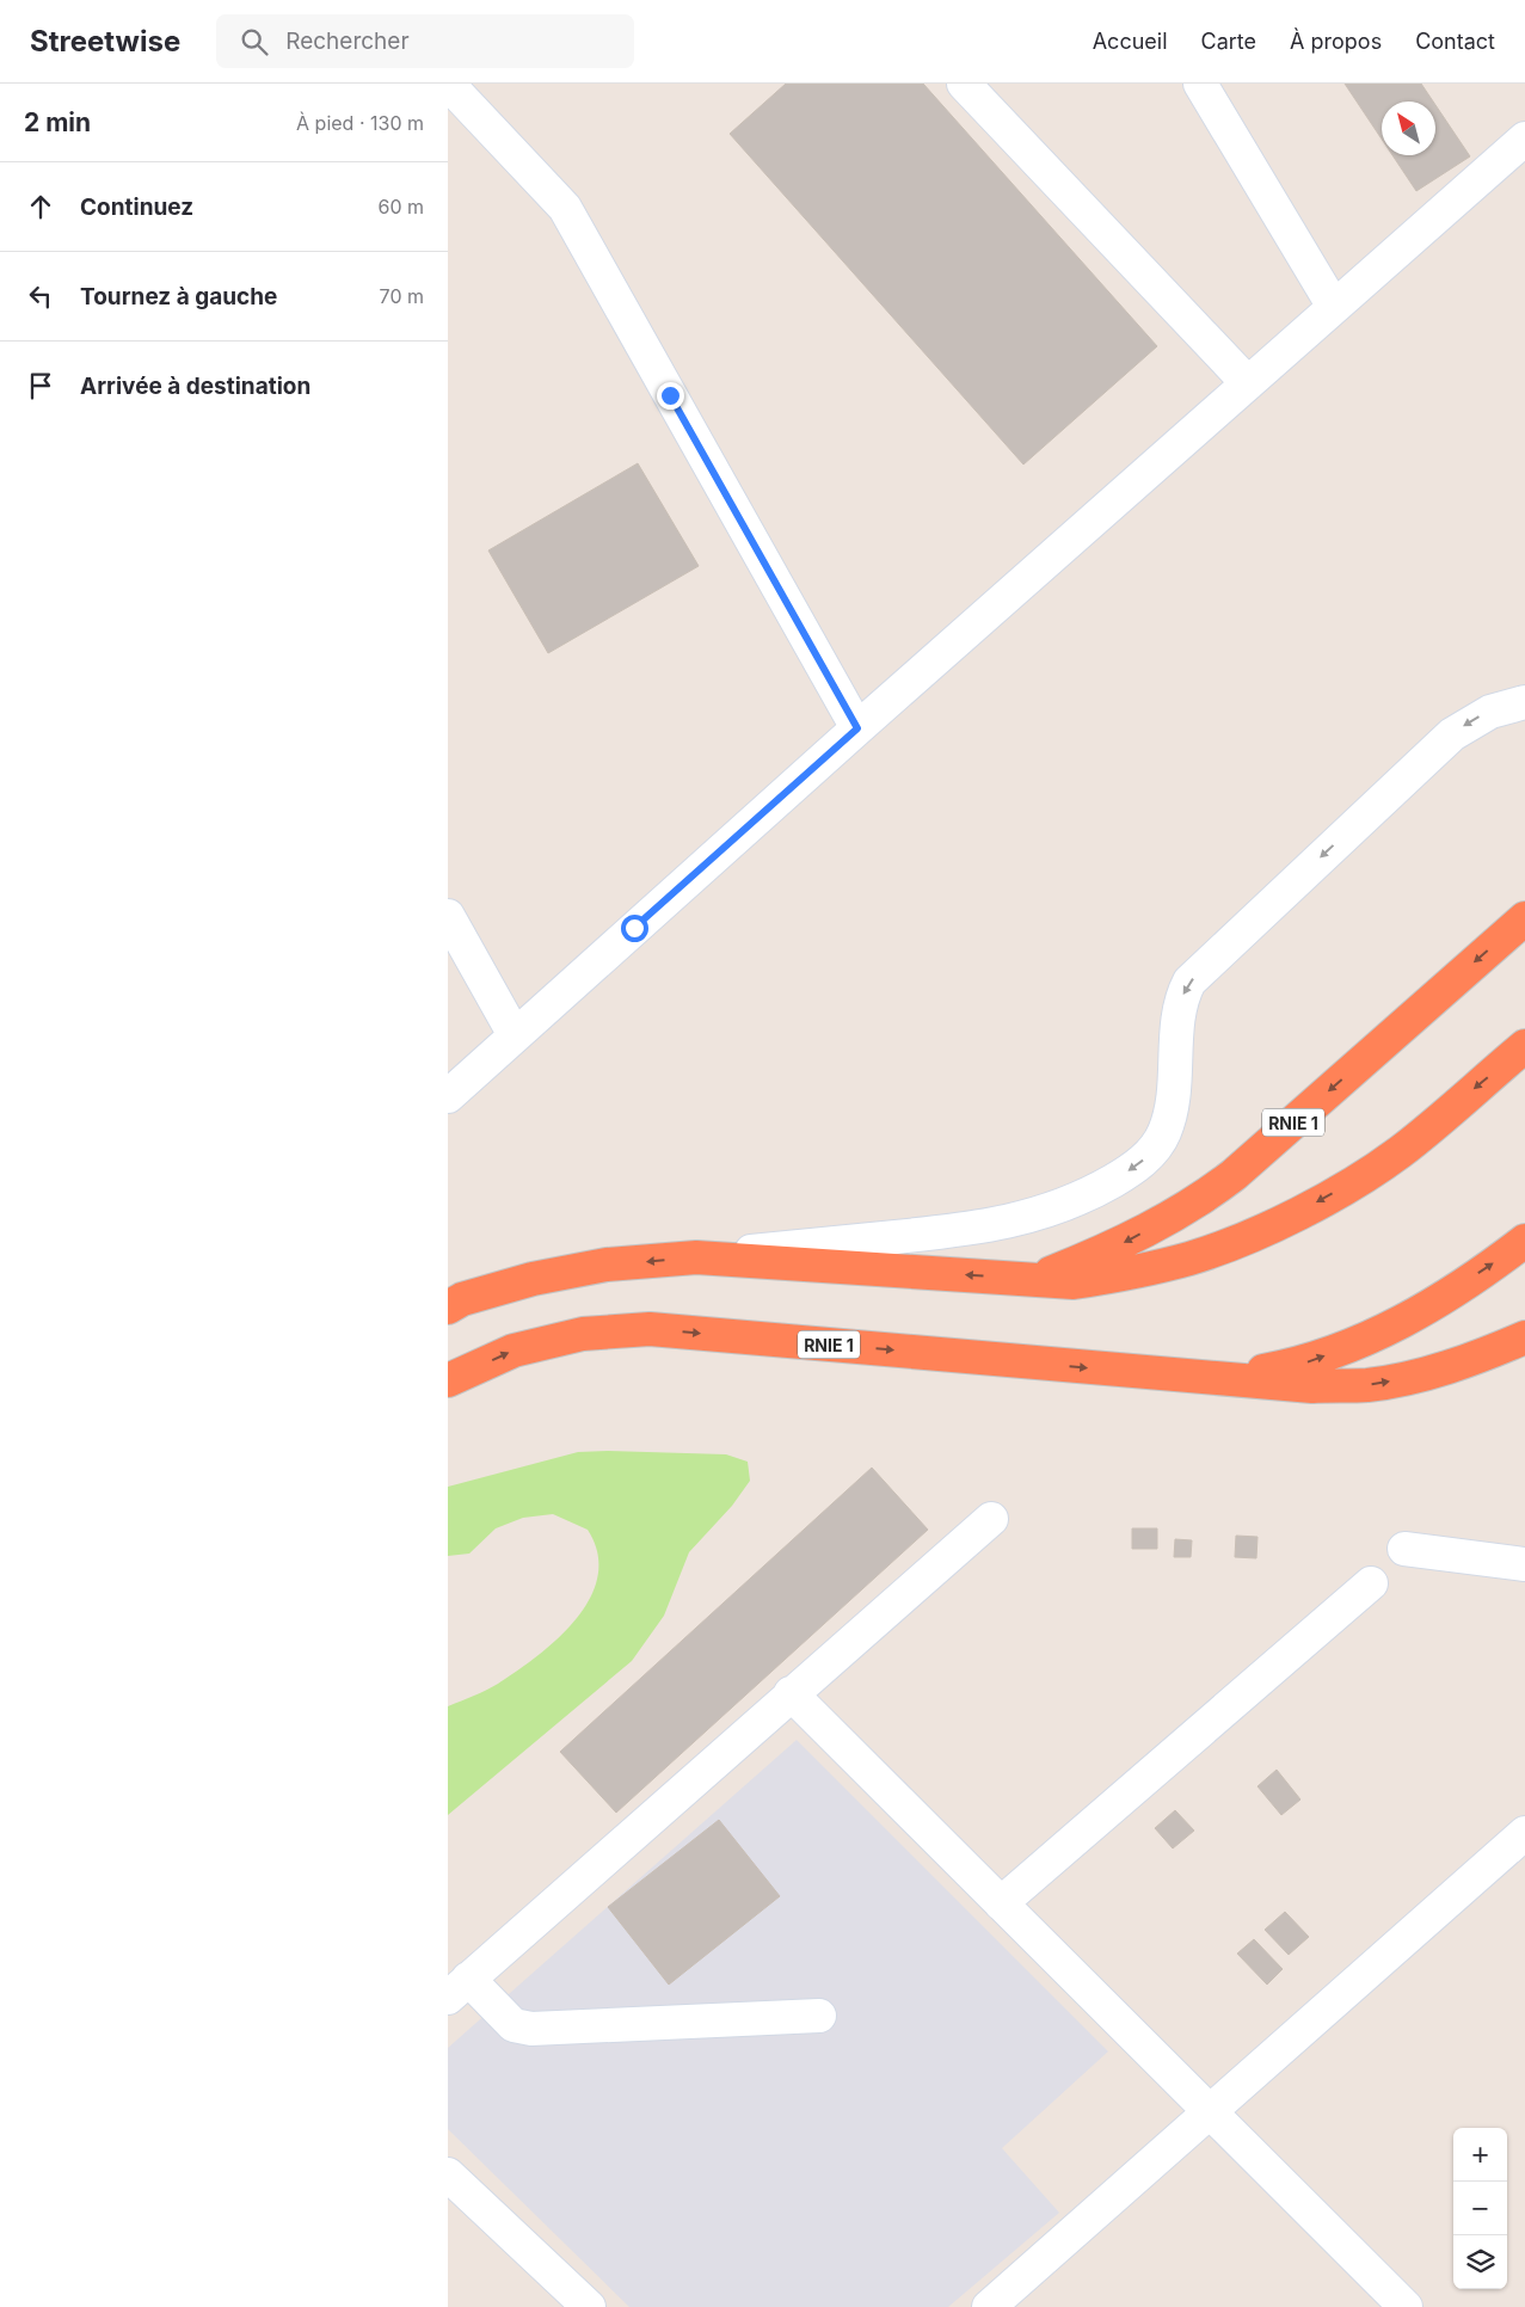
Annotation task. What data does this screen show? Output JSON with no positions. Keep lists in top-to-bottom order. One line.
{"streets":{"highway":["RNIE 1"]},"north":"top left","page":{"header":"Streetwise","search":"Rechercher","nav":["Accueil","Carte","À propos","Contact"],"heading":["2 min","À pied · 130 m"],"list":[["Continuez","60 m"],["Tournez à gauche","70 m"],"Arrivée à destination"],"map_buttons":["+","−"]}}
